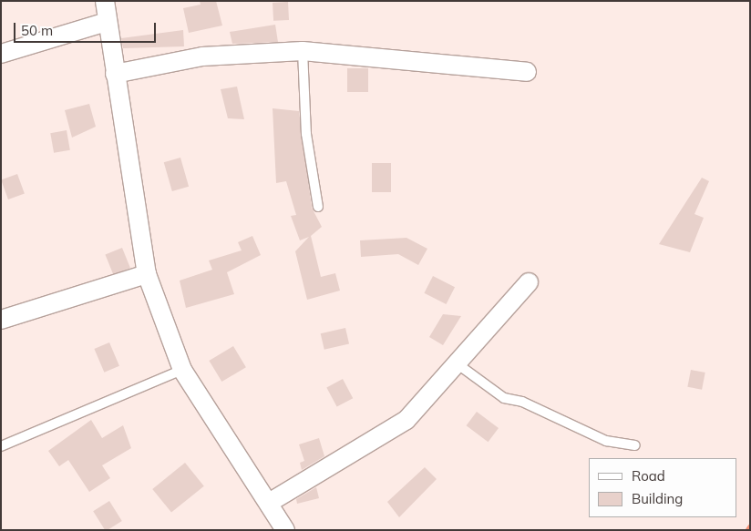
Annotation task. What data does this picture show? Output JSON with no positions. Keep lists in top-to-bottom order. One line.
{"legend":["Road","Building"],"scale_bar":"50 m"}
